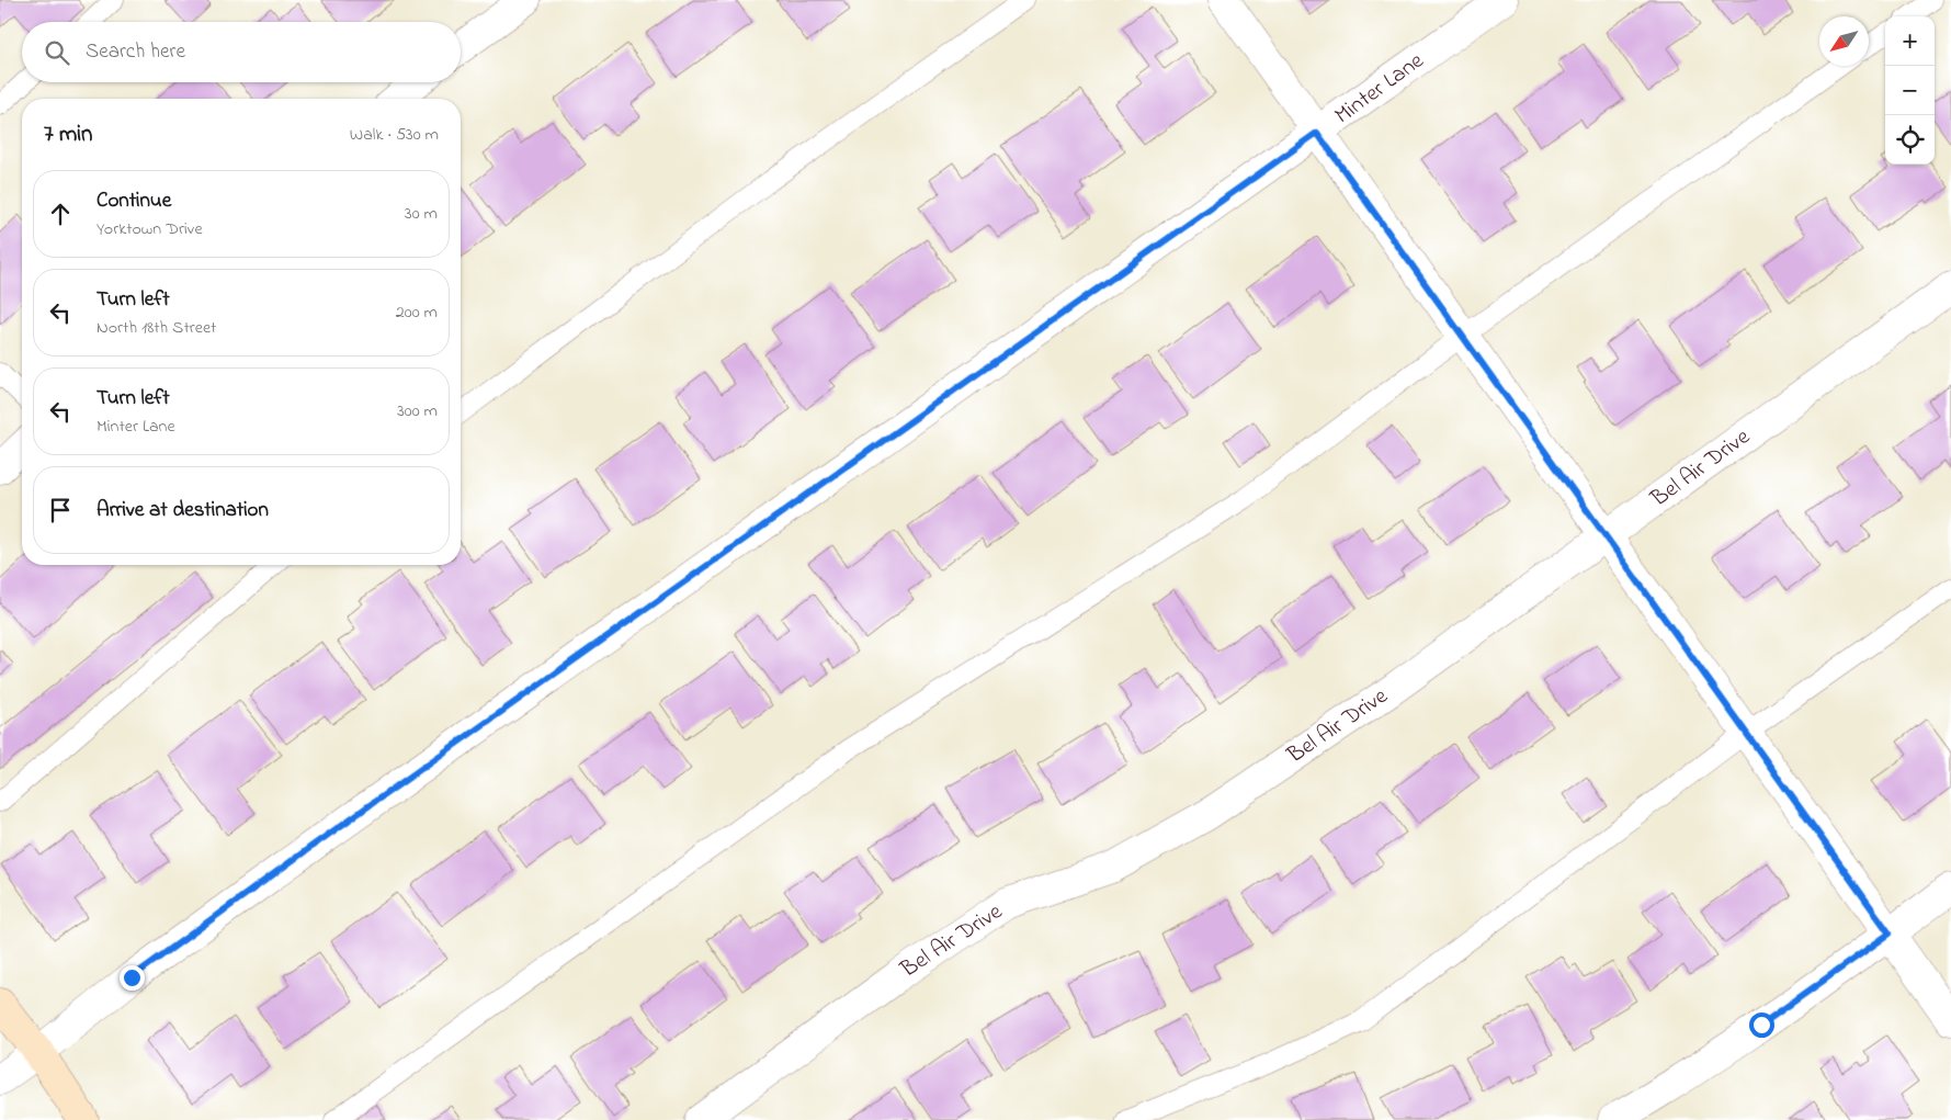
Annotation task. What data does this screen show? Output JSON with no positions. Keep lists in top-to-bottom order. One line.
{"streets":{"street":["Minter Lane","Bel Air Drive"]},"north":"bottom left","page":{"map_buttons":["+","−"],"search":"Search here","heading":["7 min","Walk · 530 m"],"list":[["Continue","Yorktown Drive","30 m"],["Turn left","North 18th Street","200 m"],["Turn left","Minter Lane","300 m"],"Arrive at destination"]}}
